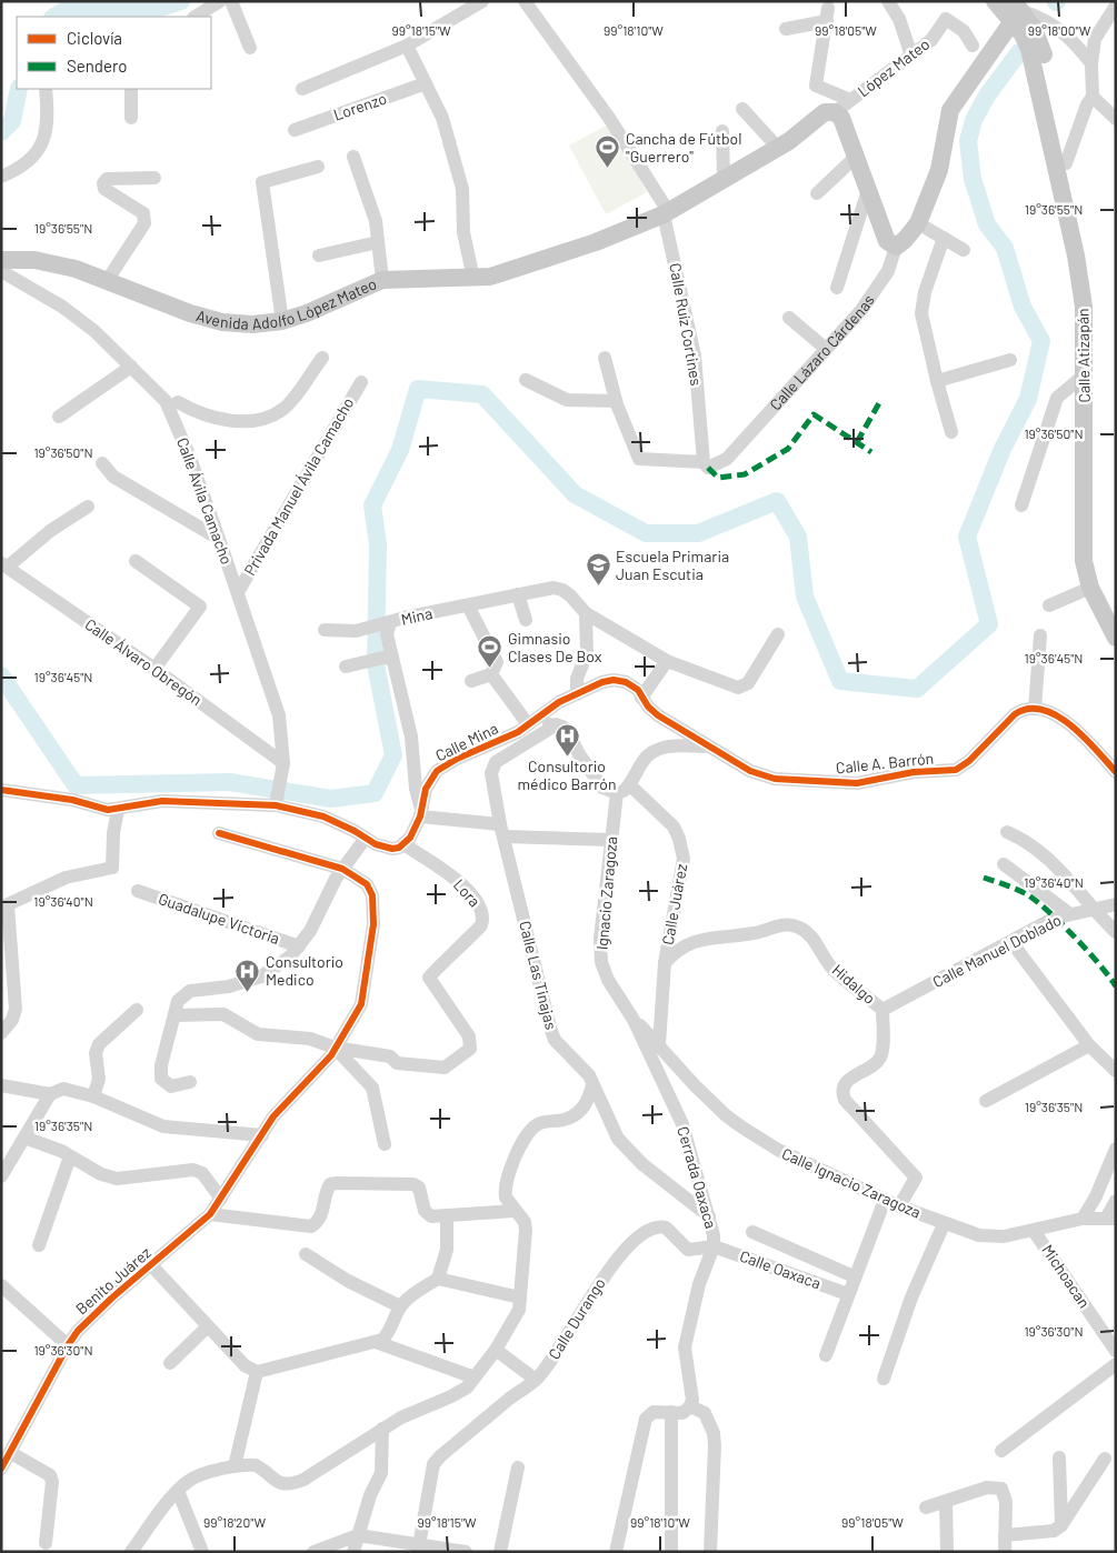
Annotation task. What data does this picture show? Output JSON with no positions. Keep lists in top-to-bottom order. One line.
{"streets":{"main road":["Avenida Adolfo López Mateo","Calle Lázaro Cárdenas","Calle Atizapán"],"street":["López Mateo","Lorenzo","Calle Ruíz Cortines","Privada Manuel Ávila Camacho","Calle Ávila Camacho","Mina","Calle Álvaro Obregón","Calle Mina","Calle A. Barrón","Lora","Ignacio Zaragoza","Calle Juárez","Guadalupe Victoria","Calle Manuel Doblado","Calle Las Tinajas","Hidalgo","Cerrada Oaxaca","Calle Ignacio Zaragoza","Calle Oaxaca","Michoacan","Benito Juárez","Calle Durango"]},"crossings":[["López Mateo","Avenida Adolfo López Mateo"],["Avenida Adolfo López Mateo","Calle Ruíz Cortines"],["Calle Ruíz Cortines","Calle Lázaro Cárdenas"],["Privada Manuel Ávila Camacho","Calle Ávila Camacho"],["Calle Ávila Camacho","Calle Álvaro Obregón"],["Mina","Calle Mina"],["Calle Mina","Lora"],["Lora","Benito Juárez"],["Ignacio Zaragoza","Cerrada Oaxaca"],["Ignacio Zaragoza","Calle Ignacio Zaragoza"],["Calle Juárez","Hidalgo"],["Calle Juárez","Calle Ignacio Zaragoza"],["Calle Manuel Doblado","Hidalgo"],["Calle Las Tinajas","Cerrada Oaxaca"],["Cerrada Oaxaca","Calle Ignacio Zaragoza"],["Cerrada Oaxaca","Calle Oaxaca"],["Cerrada Oaxaca","Calle Durango"],["Calle Ignacio Zaragoza","Michoacan"],["Calle Oaxaca","Calle Durango"]],"places":{"sports":["Cancha de Fútbol \"Guerrero\"","Gimnasio Clases De Box"],"school or university":["Escuela Primaria Juan Escutia"],"hospital":["Consultorio médico Barrón","Consultorio Medico"]},"legend":["Ciclovía","Sendero"],"coordinates":["99°18'15\"W","99°18'10\"W","99°18'05\"W","99°18'00\"W","19°36'55\"N","19°36'50\"N","19°36'45\"N","19°36'40\"N","19°36'35\"N","19°36'30\"N","99°18'20\"W"]}
